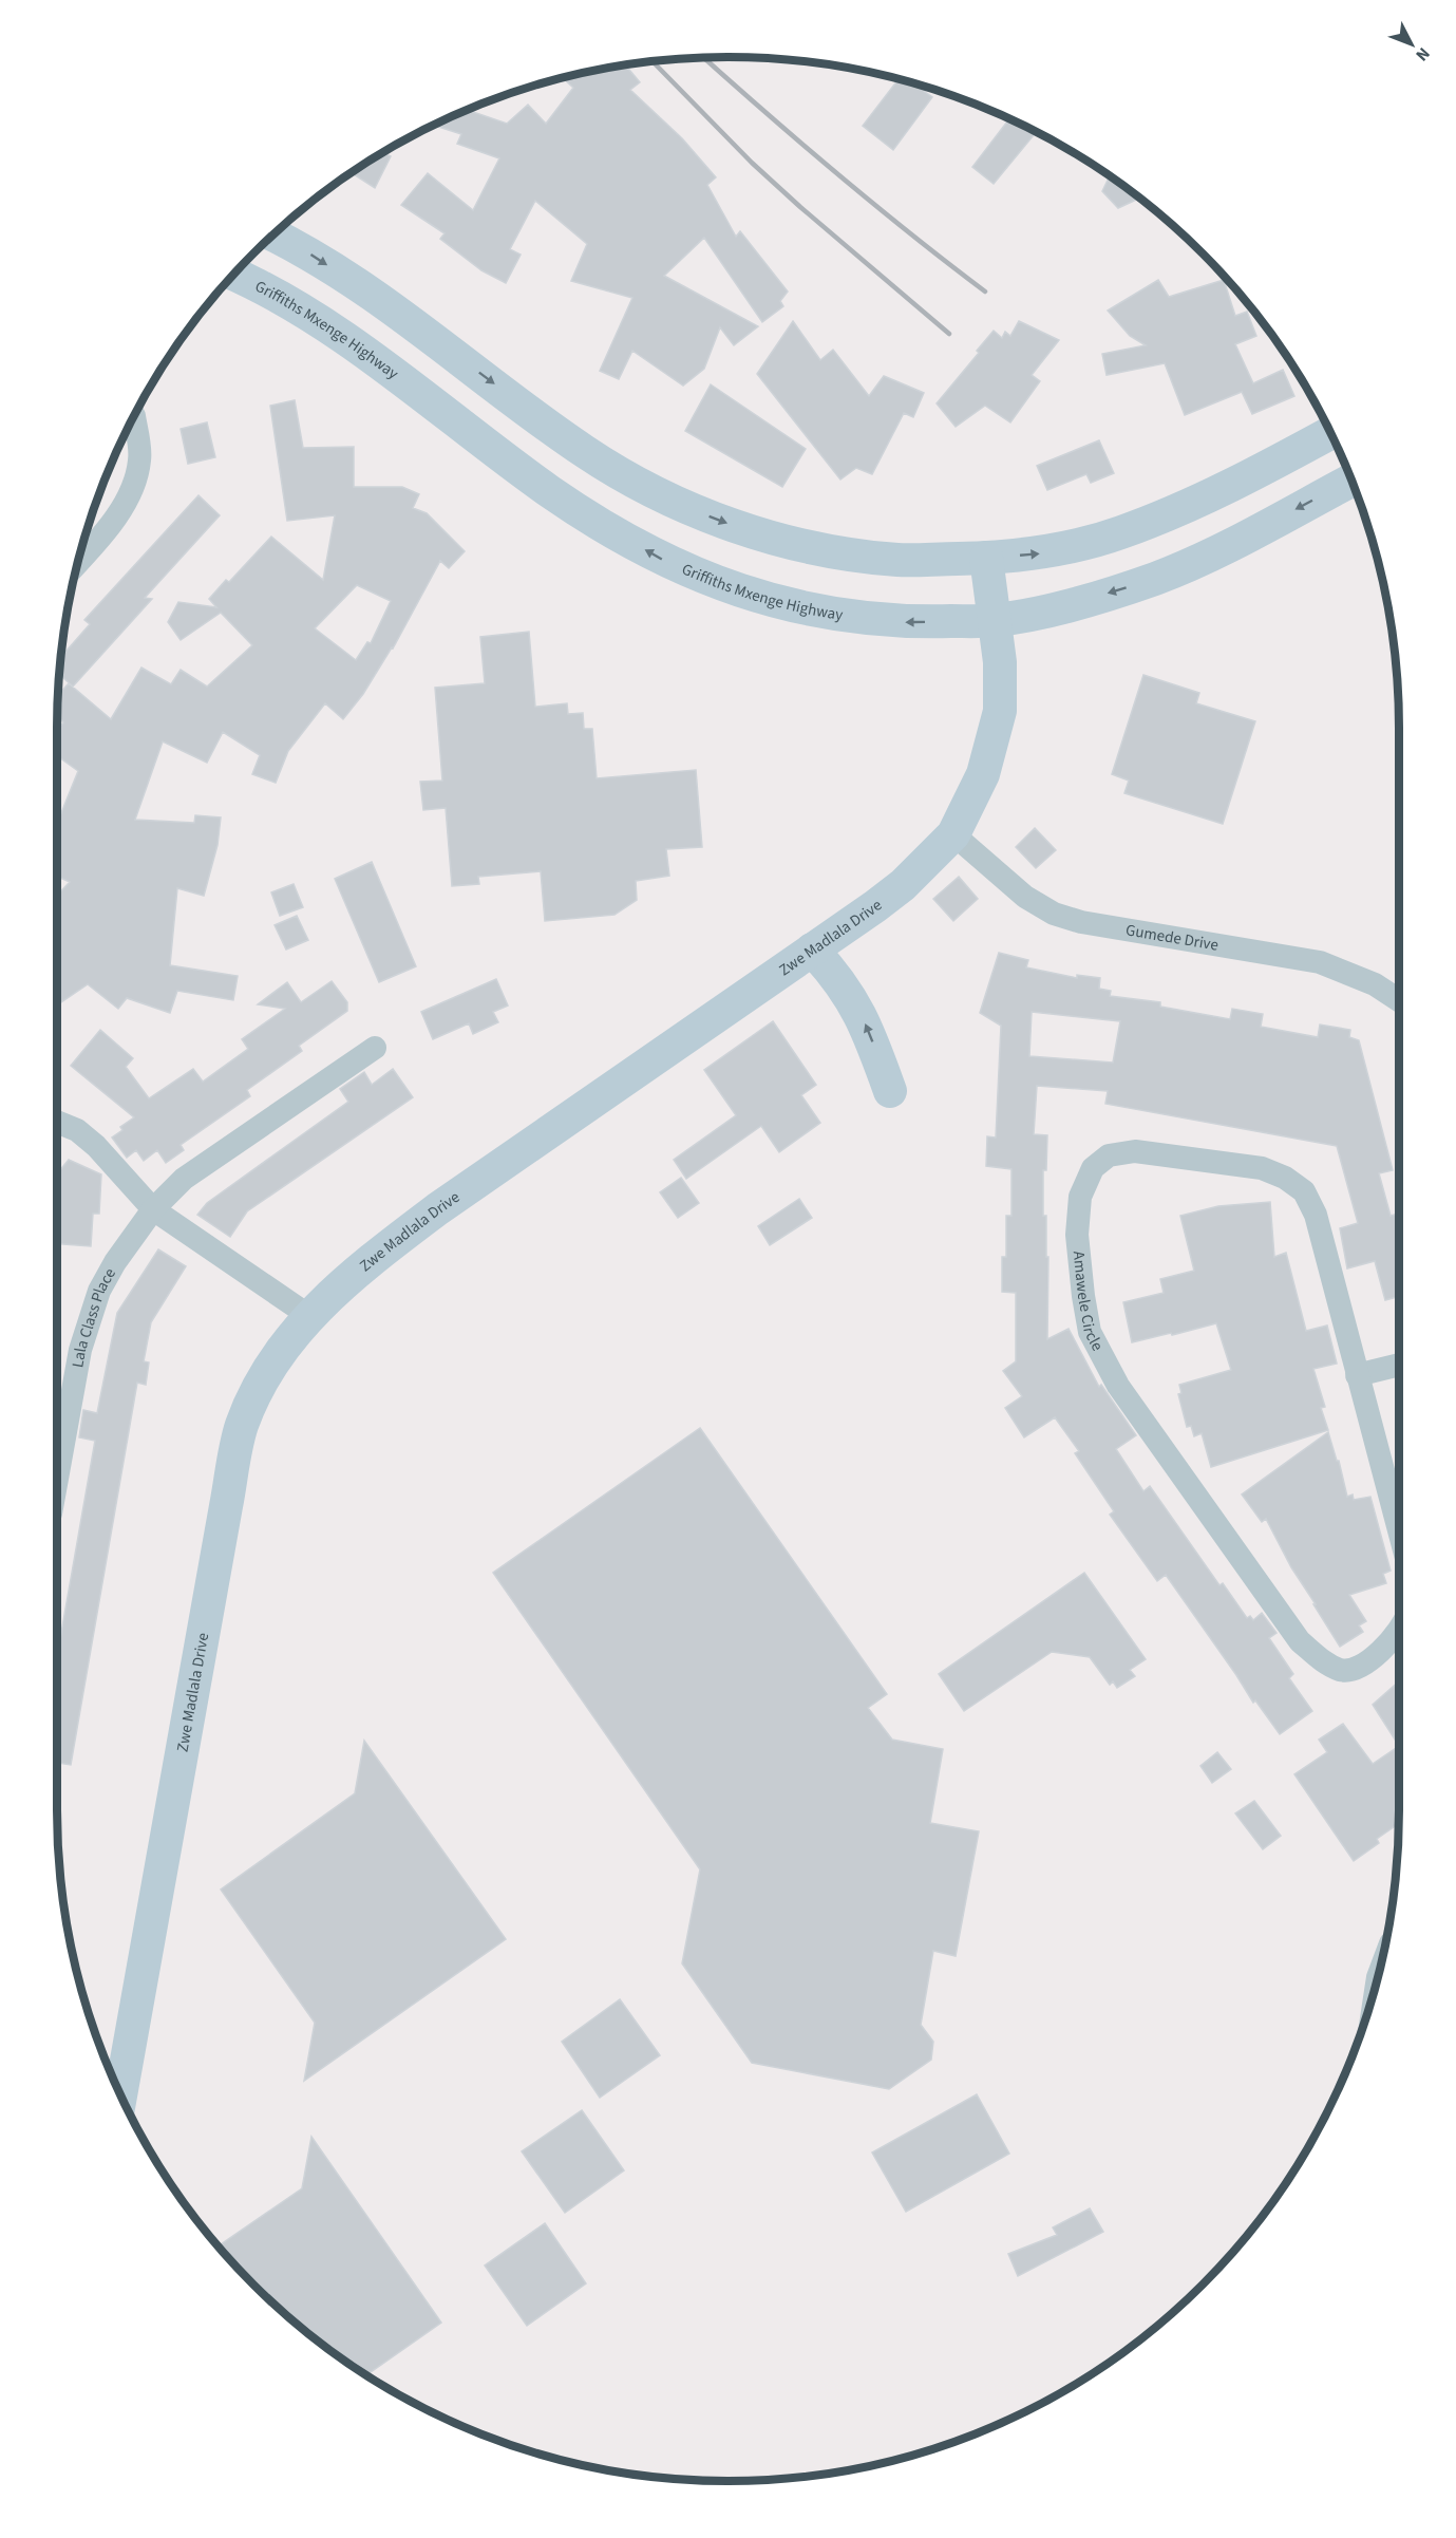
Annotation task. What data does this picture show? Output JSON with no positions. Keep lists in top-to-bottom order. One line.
{"streets":{"street":["Griffiths Mxenge Highway","Zwe Madlala Drive","Gumede Drive","Amawele Circle","Lala Class Place"]},"crossings":[["Griffiths Mxenge Highway","Zwe Madlala Drive"],["Zwe Madlala Drive","Gumede Drive"]],"north":"bottom right"}
